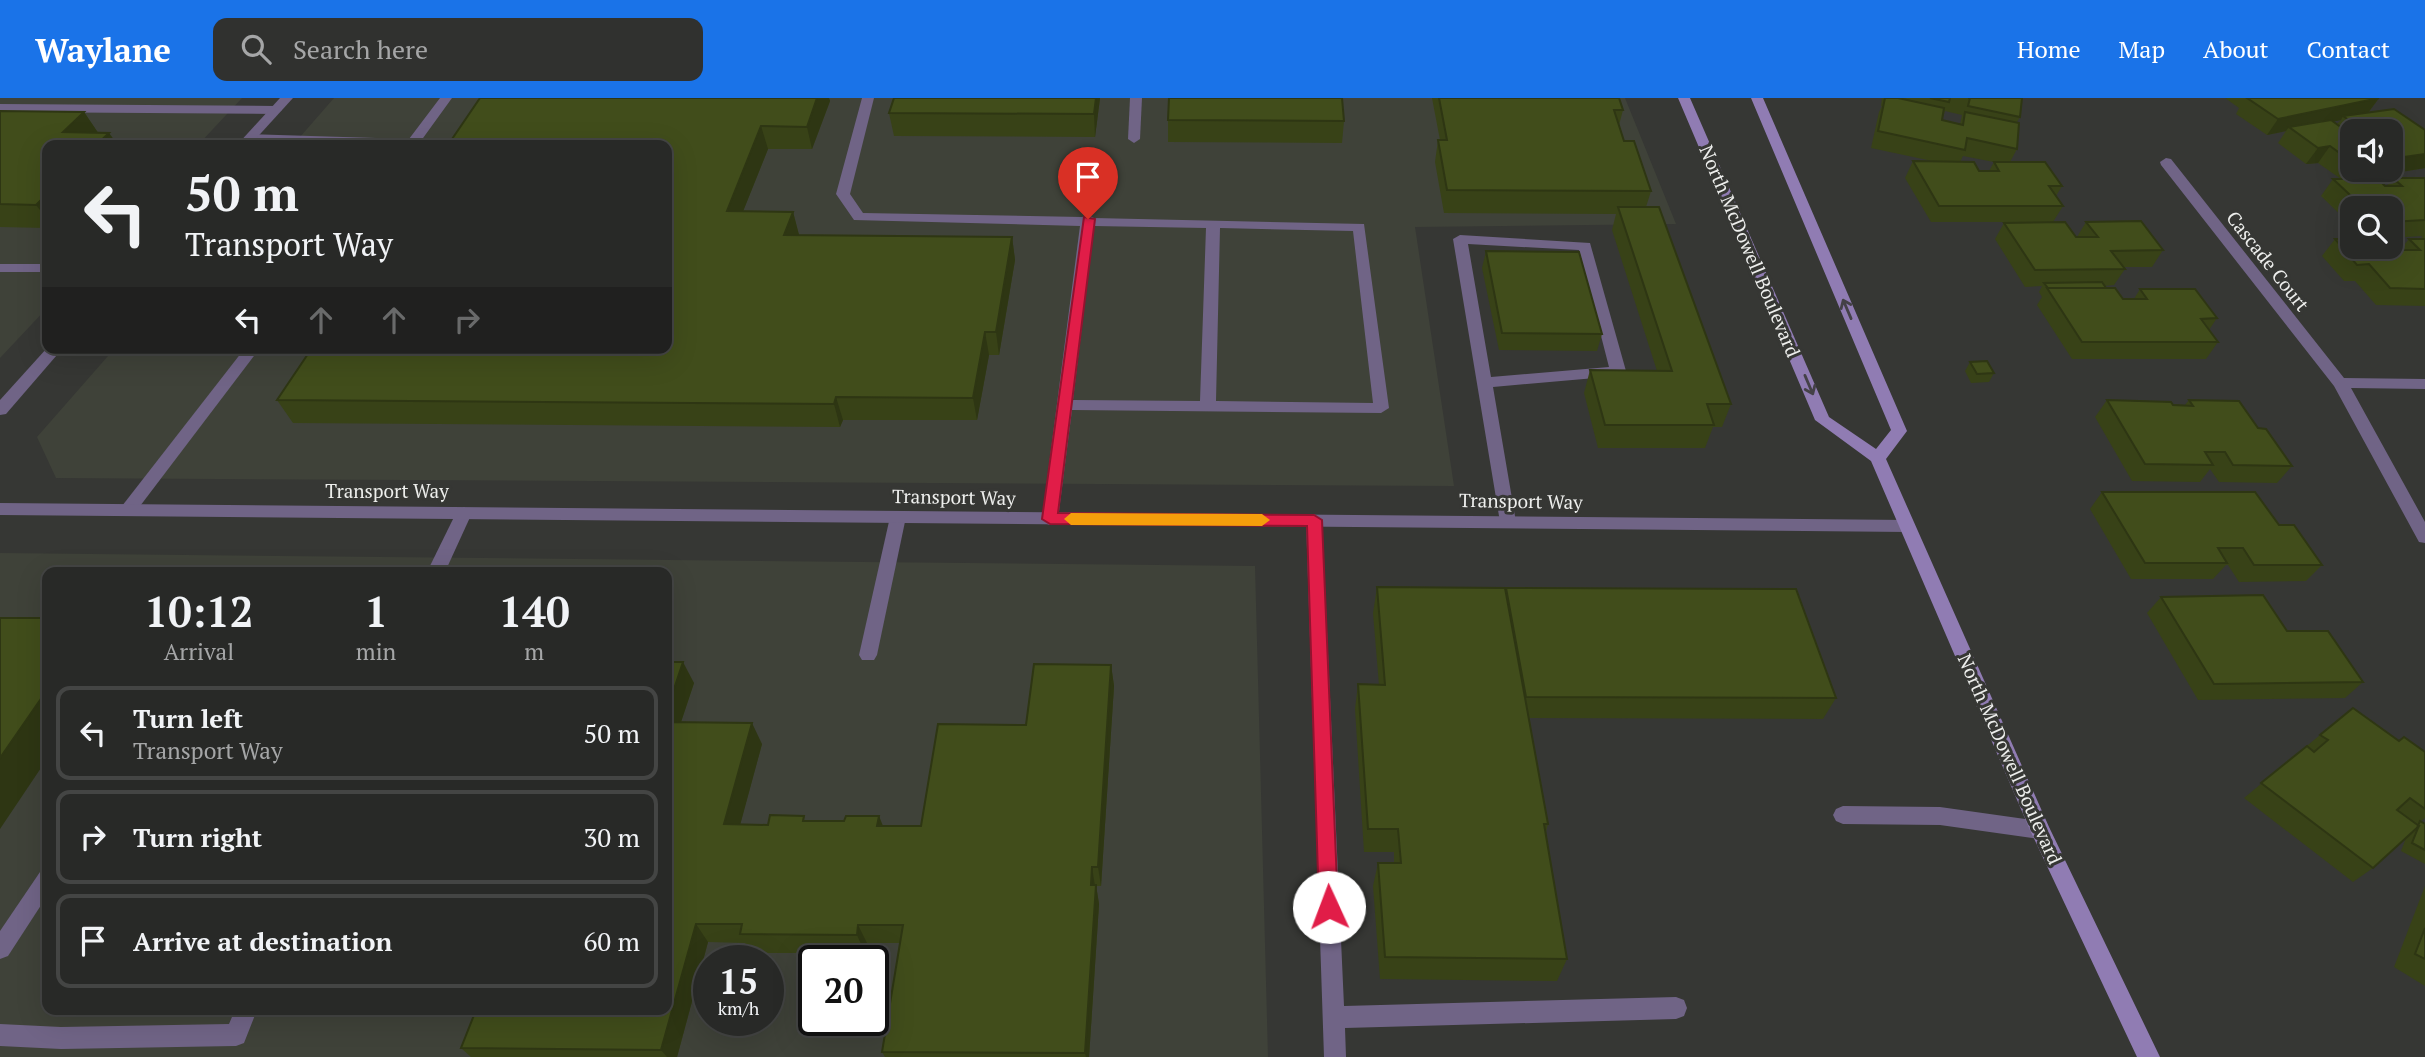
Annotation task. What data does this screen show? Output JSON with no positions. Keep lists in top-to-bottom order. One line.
{"streets":{"main road":["North McDowell Boulevard"],"street":["Cascade Court","Transport Way"]},"crossings":[["North McDowell Boulevard","Transport Way"]],"page":{"header":"Waylane","search":"Search here","nav":["Home","Map","About","Contact"],"turn":["50 m","Transport Way"],"eta":["10:12","Arrival","1","min","140","m"],"list":[{"name":"Turn left","note":"Transport Way","value":"50 m"},{"name":"Turn right","value":"30 m"},{"name":"Arrive at destination","value":"60 m"}],"speed":"15 km/h","limit":"20"}}
